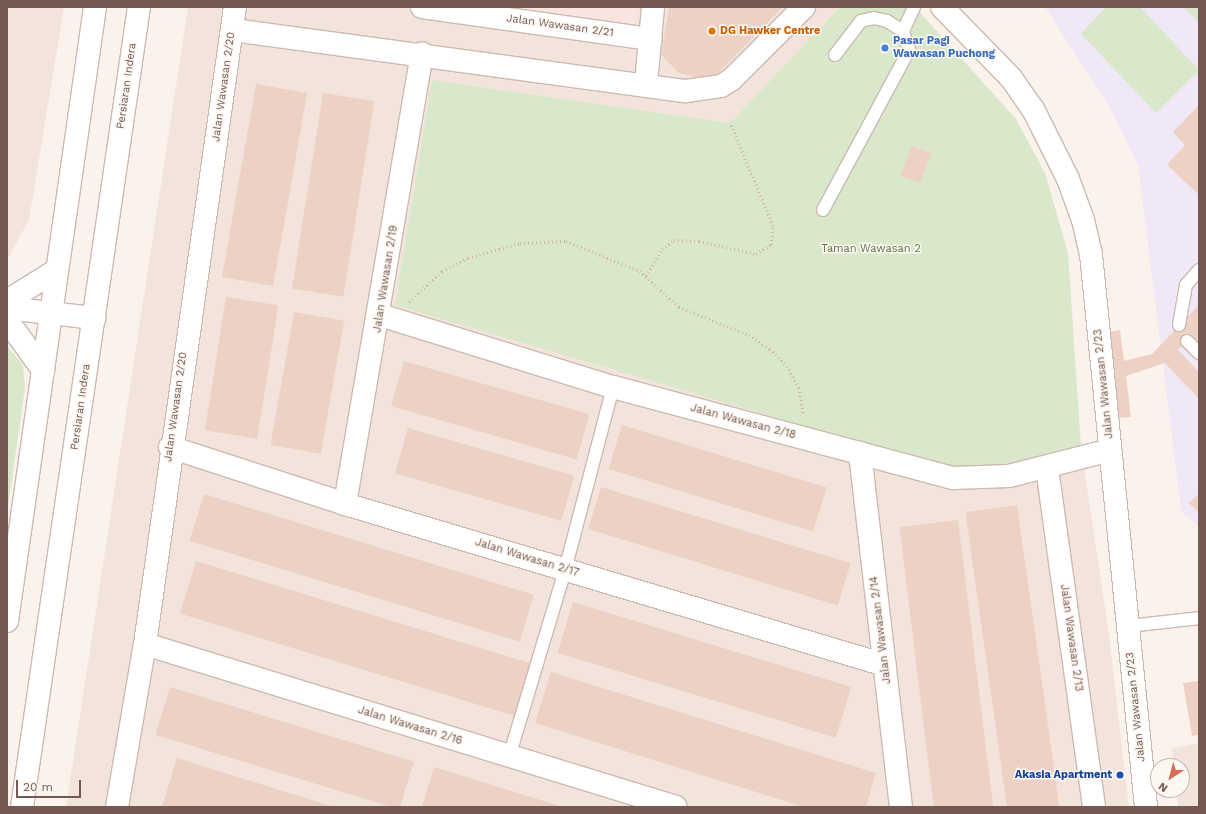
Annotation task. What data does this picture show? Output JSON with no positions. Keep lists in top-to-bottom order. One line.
{"streets":{"street":["Jalan Wawasan 2/21","Persiaran Indera","Jalan Wawasan 2/20","Jalan Wawasan 2/19","Jalan Wawasan 2/23","Jalan Wawasan 2/18","Jalan Wawasan 2/17","Jalan Wawasan 2/14","Jalan Wawasan 2/13","Jalan Wawasan 2/16"]},"crossings":[["Jalan Wawasan 2/20","Jalan Wawasan 2/17"],["Jalan Wawasan 2/20","Jalan Wawasan 2/16"],["Jalan Wawasan 2/19","Jalan Wawasan 2/18"],["Jalan Wawasan 2/19","Jalan Wawasan 2/17"],["Jalan Wawasan 2/23","Jalan Wawasan 2/18"],["Jalan Wawasan 2/18","Jalan Wawasan 2/14"],["Jalan Wawasan 2/18","Jalan Wawasan 2/13"],["Jalan Wawasan 2/17","Jalan Wawasan 2/14"]],"parks":["Taman Wawasan 2"],"places":["DG Hawker Centre","Pasar Pagi Wawasan Puchong","Akasia Apartment"],"scale_bar":"20 m","north":"bottom left"}
